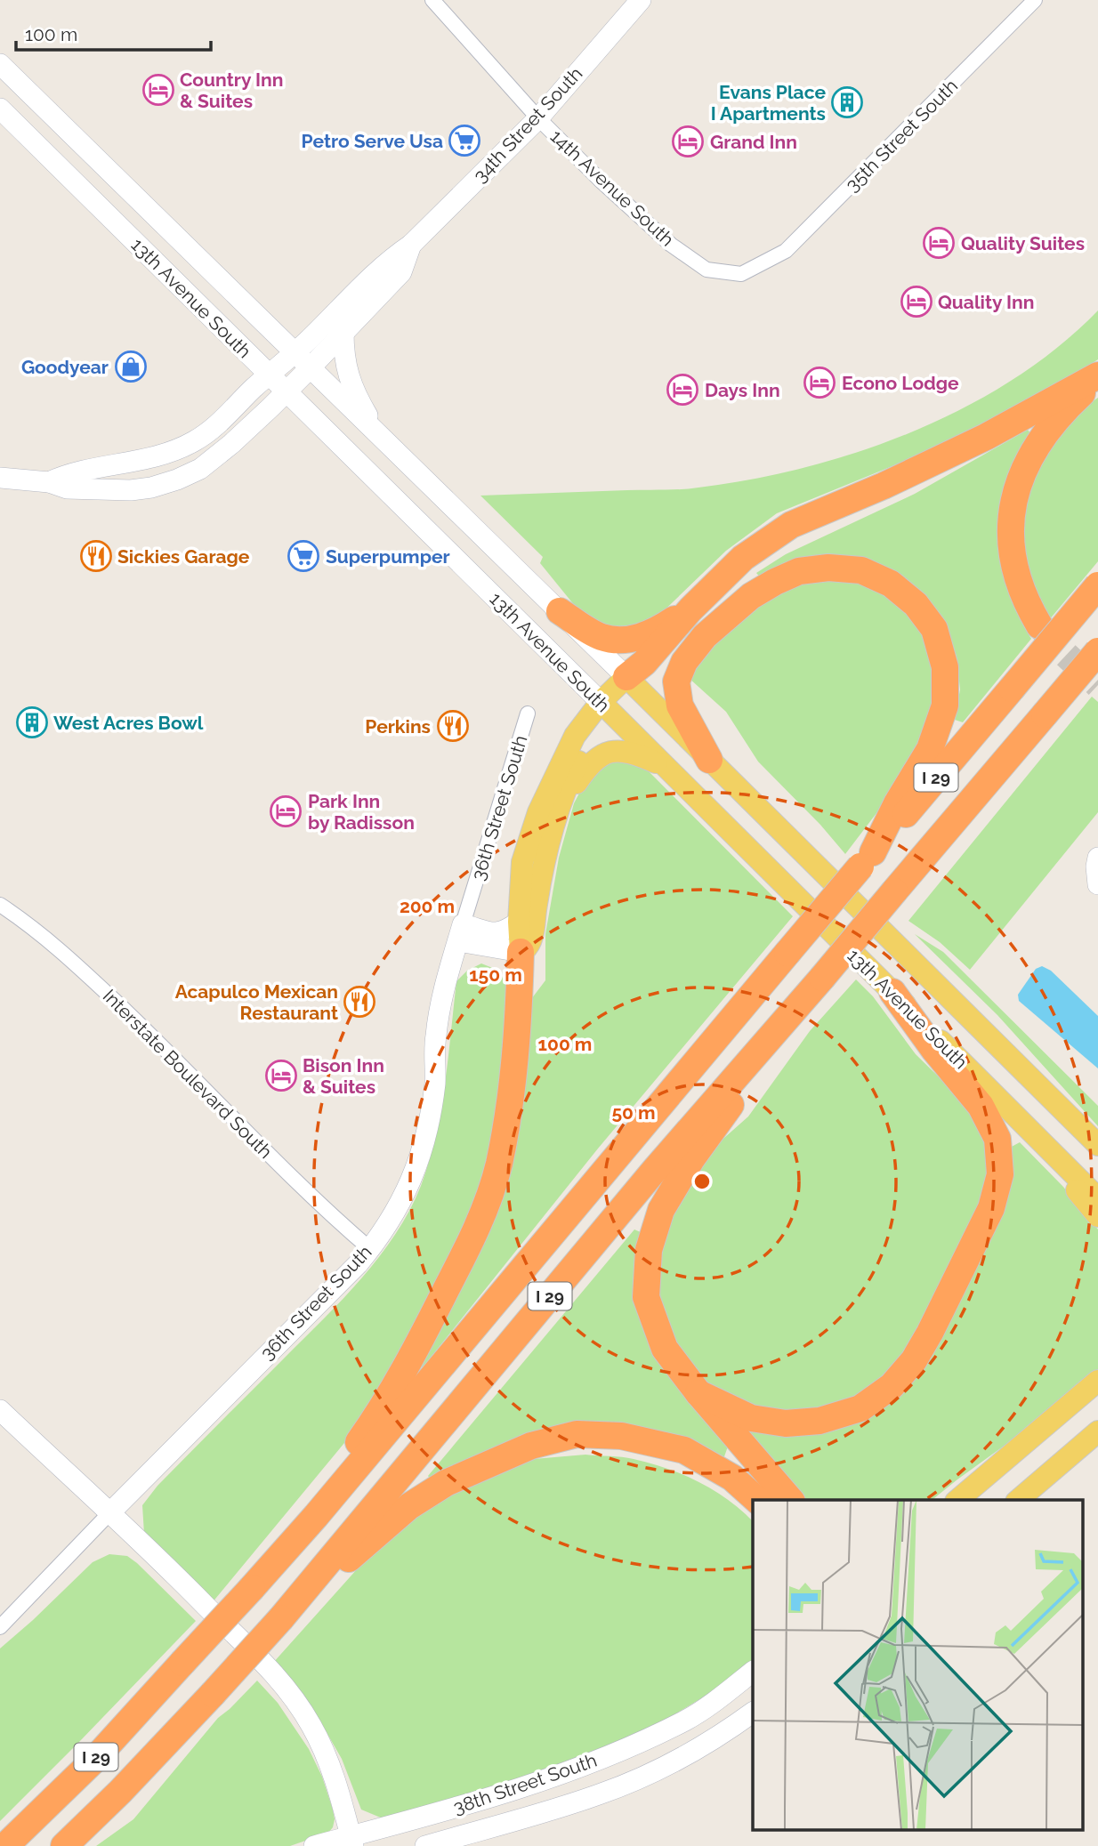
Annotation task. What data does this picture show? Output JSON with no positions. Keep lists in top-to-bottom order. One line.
{"streets":{"highway":["I 29"],"main road":["13th Avenue South"],"street":["34th Street South","35th Street South","14th Avenue South","36th Street South","Interstate Boulevard South","38th Street South"]},"crossings":[["34th Street South","14th Avenue South"],["34th Street South","13th Avenue South"],["35th Street South","14th Avenue South"],["36th Street South","Interstate Boulevard South"]],"places":{"hotel":["Country Inn & Suites","Grand Inn","Quality Suites","Quality Inn","Econo Lodge","Days Inn","Park Inn by Radisson","Bison Inn & Suites"],"building":["Evans Place I Apartments","West Acres Bowl"],"supermarket":["Petro Serve Usa","Superpumper"],"shop":["Goodyear"],"restaurant":["Sickies Garage","Perkins","Acapulco Mexican Restaurant"]},"scale_bar":"100 m","rings":["200 m","150 m","100 m","50 m"]}
